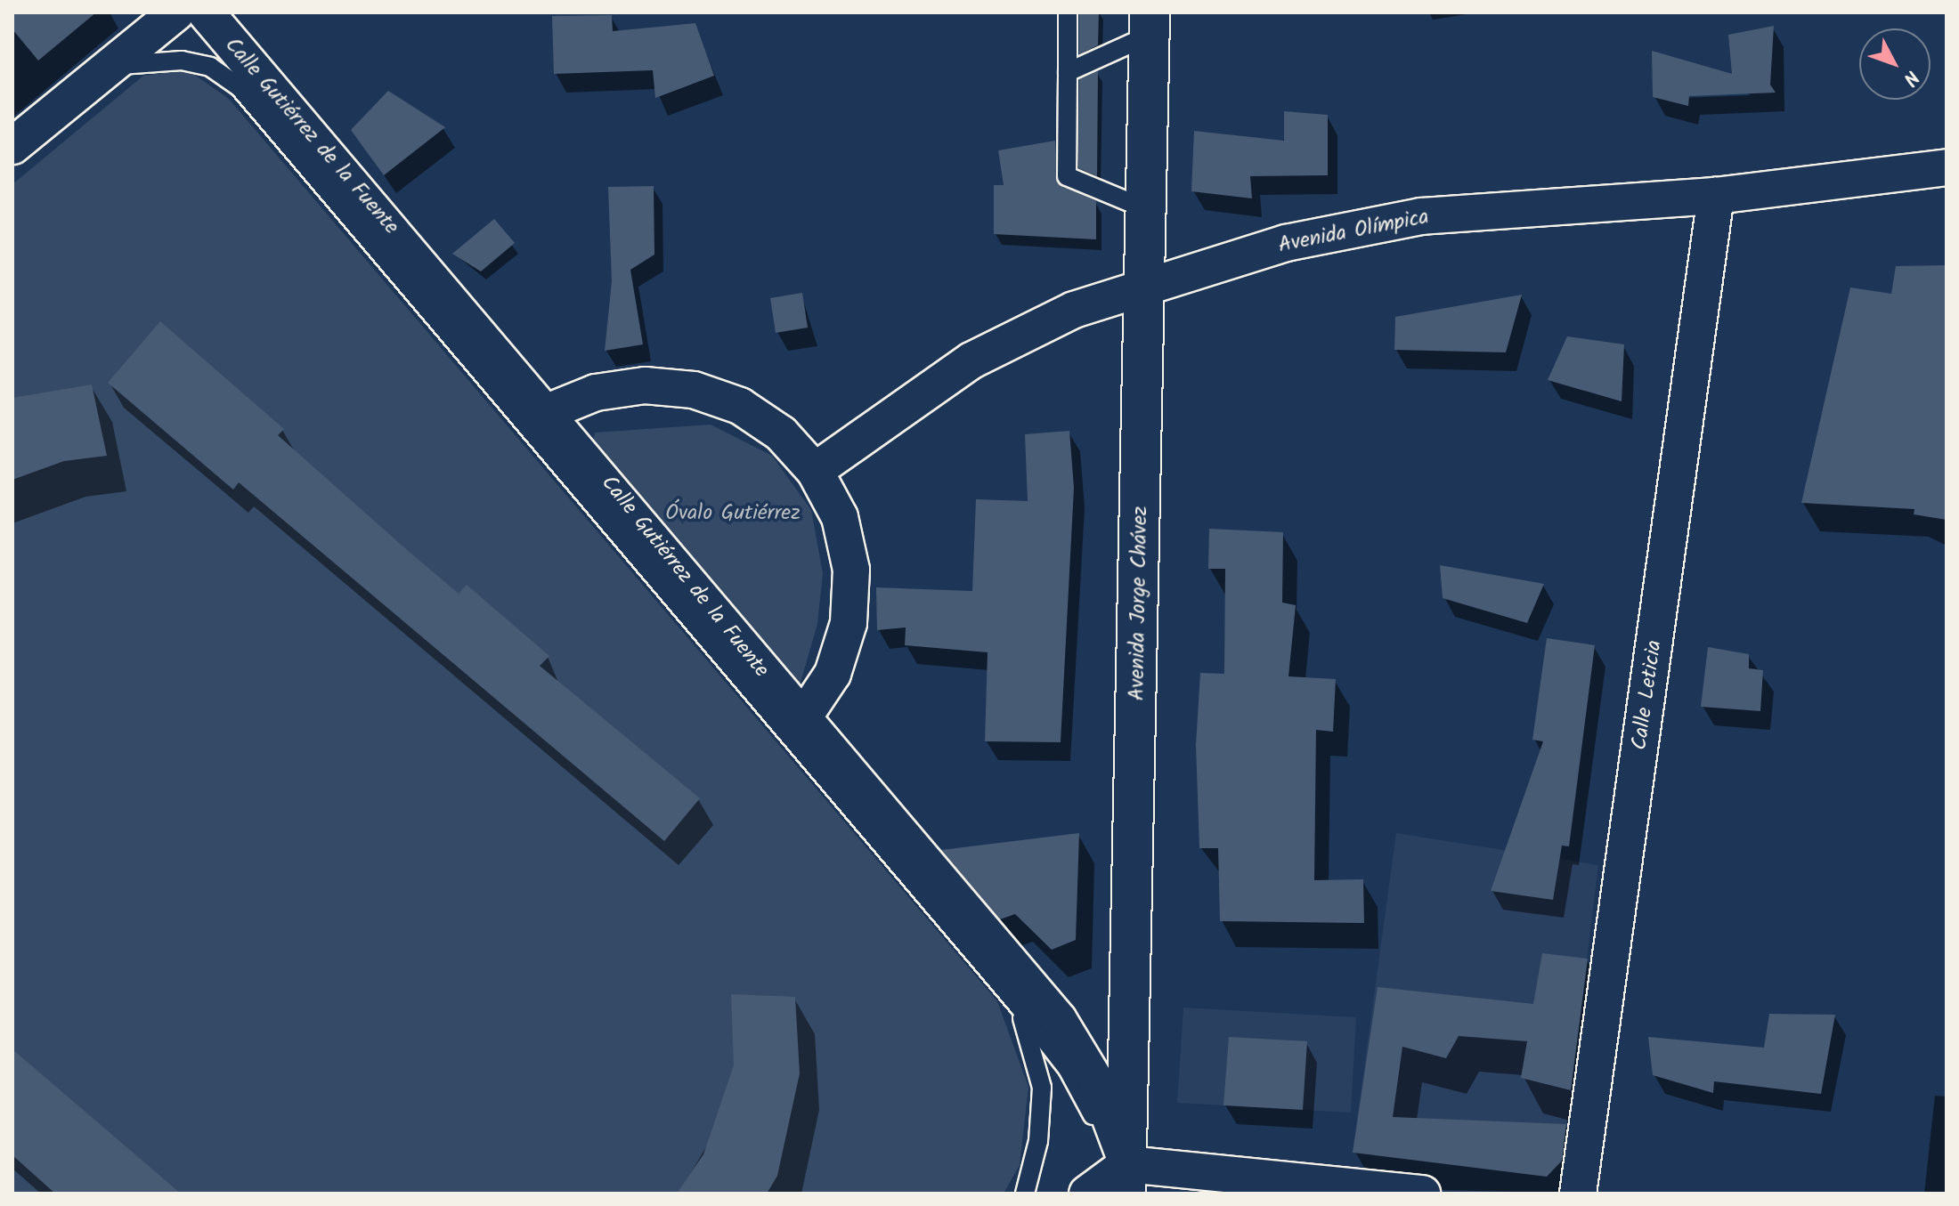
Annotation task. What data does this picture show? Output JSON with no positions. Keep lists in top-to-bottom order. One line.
{"streets":{"main road":["Avenida Jorge Chávez"],"street":["Calle Gutiérrez de la Fuente","Avenida Olímpica","Calle Leticia"]},"crossings":[["Calle Gutiérrez de la Fuente","Avenida Jorge Chávez"],["Avenida Olímpica","Avenida Jorge Chávez"],["Avenida Olímpica","Calle Leticia"]],"parks":["Óvalo Gutiérrez"],"north":"bottom right"}
